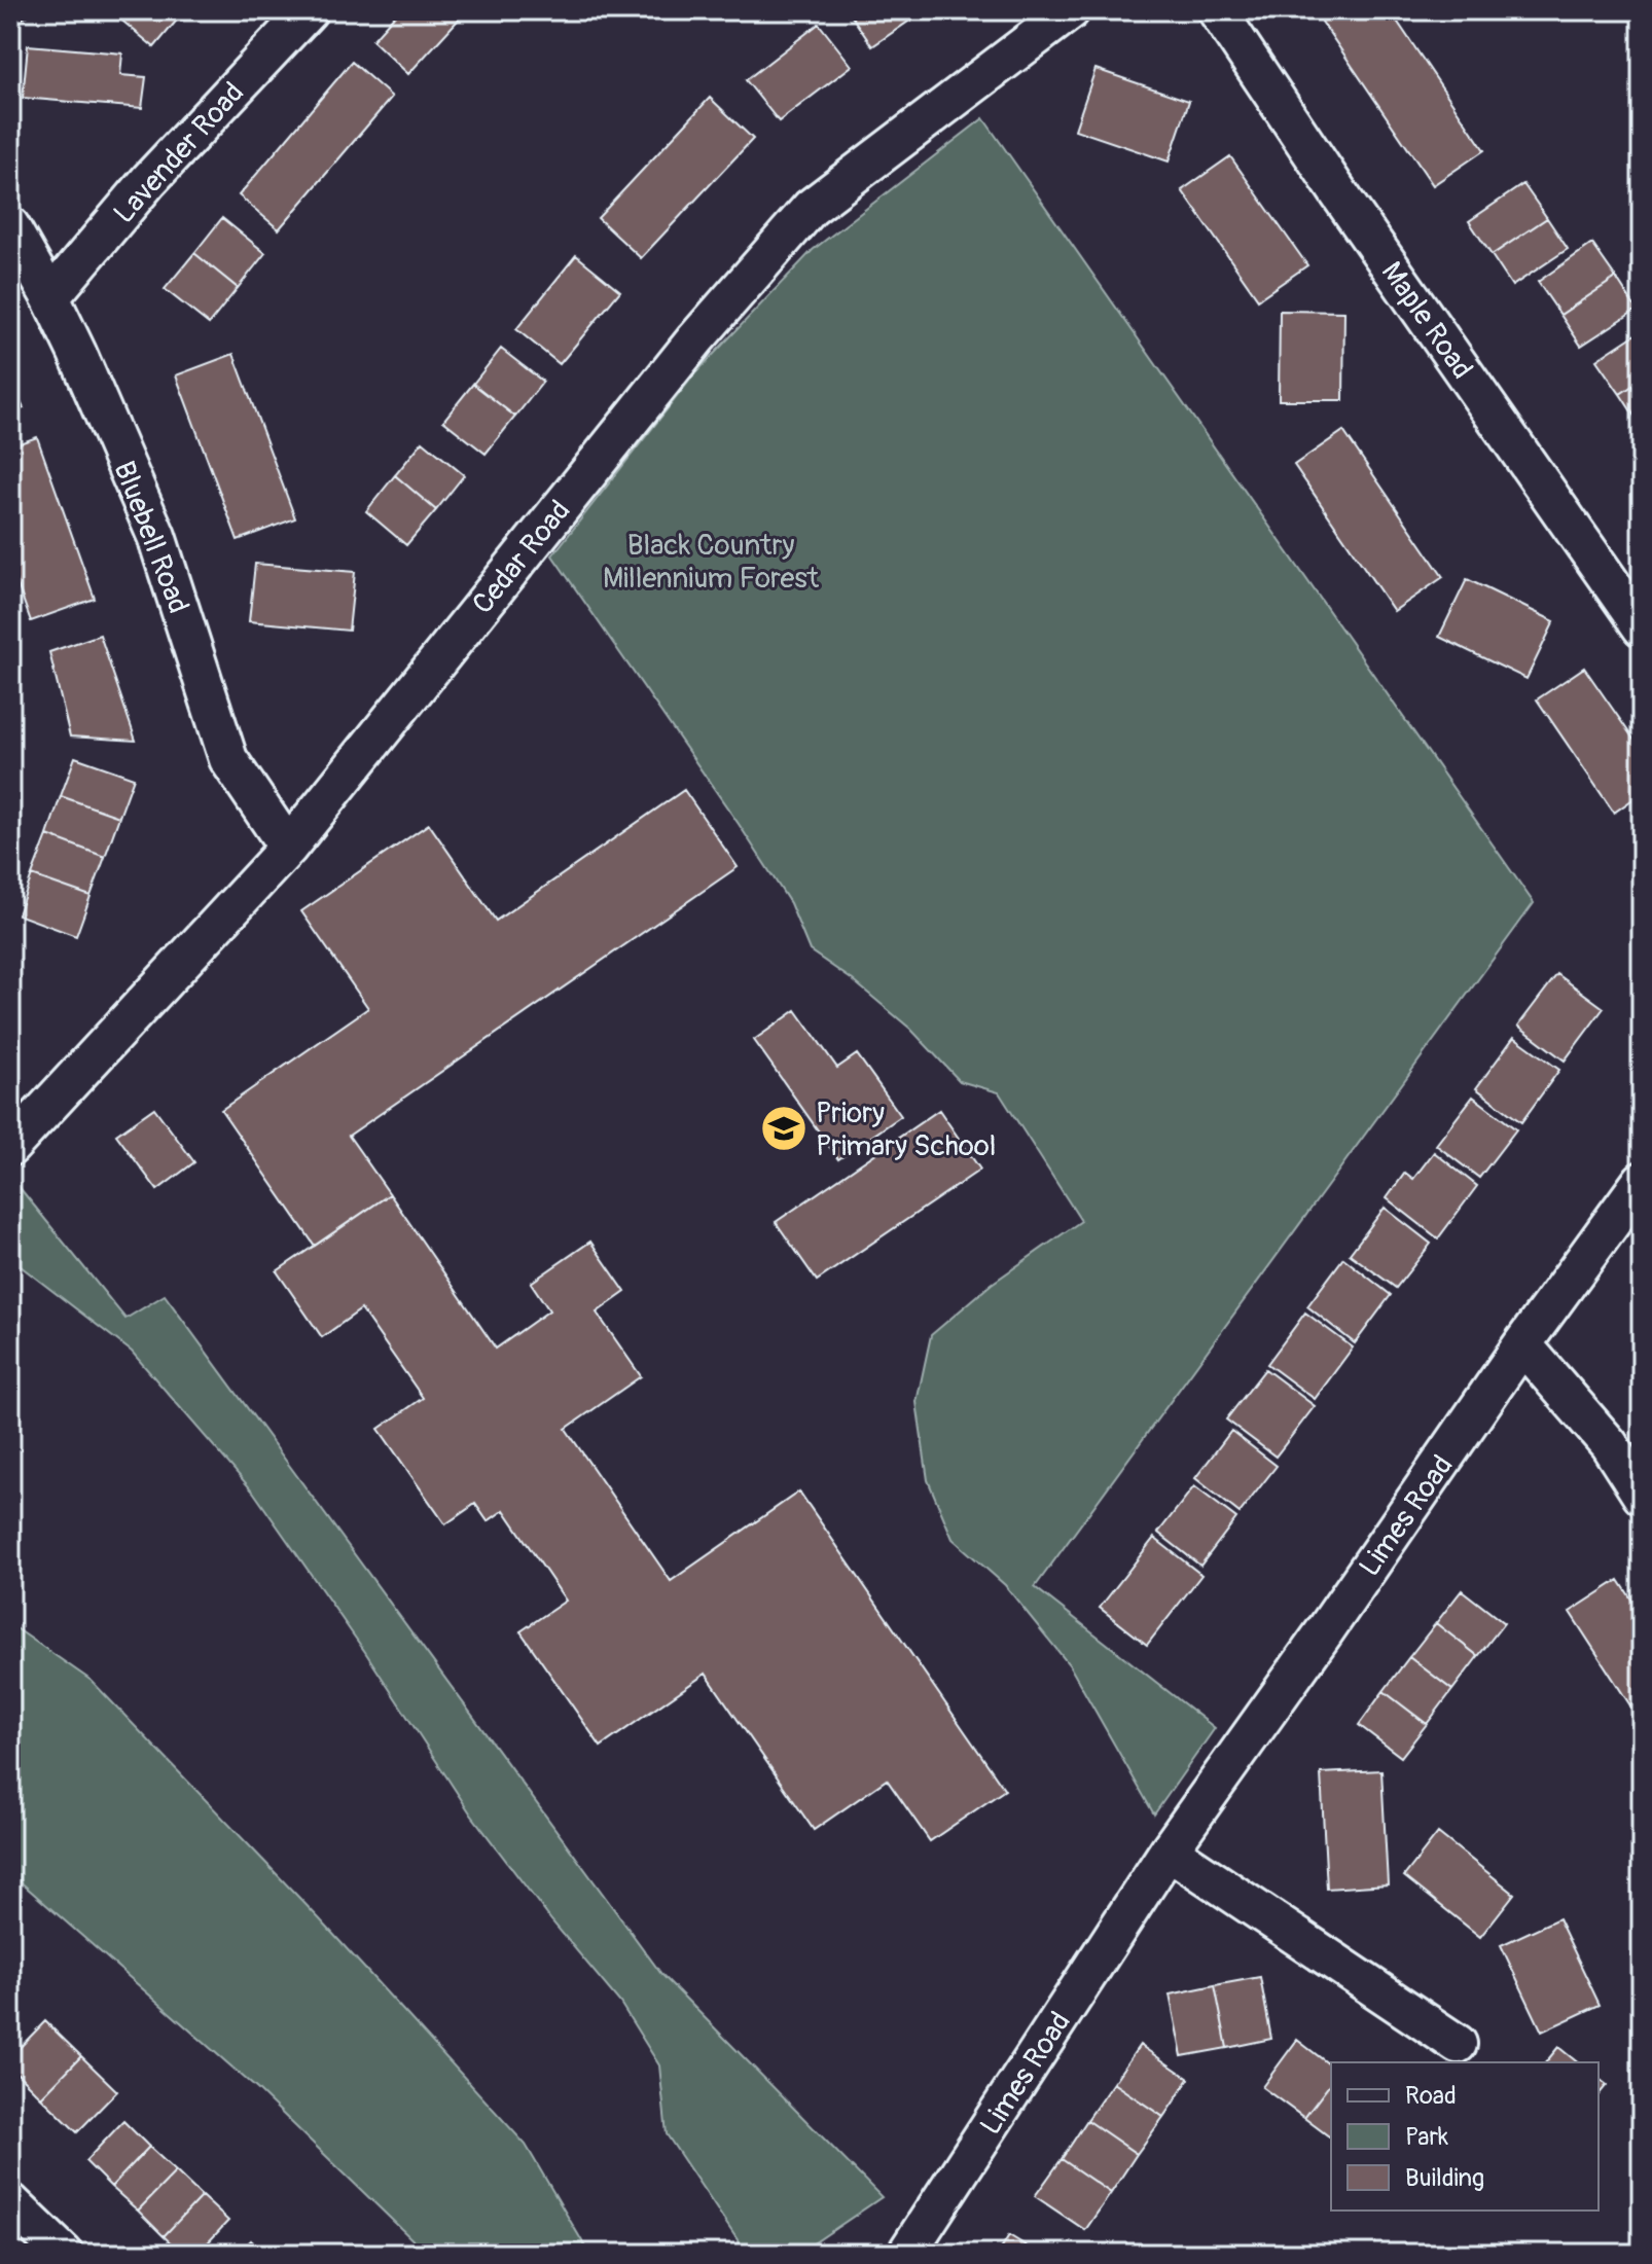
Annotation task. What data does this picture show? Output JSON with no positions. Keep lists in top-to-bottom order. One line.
{"streets":{"street":["Lavender Road","Maple Road","Bluebell Road","Cedar Road","Limes Road"]},"crossings":[["Lavender Road","Bluebell Road"],["Bluebell Road","Cedar Road"]],"parks":["Black Country Millennium Forest"],"places":{"school or university":["Priory Primary School"]},"legend":["Road","Park","Building"]}
